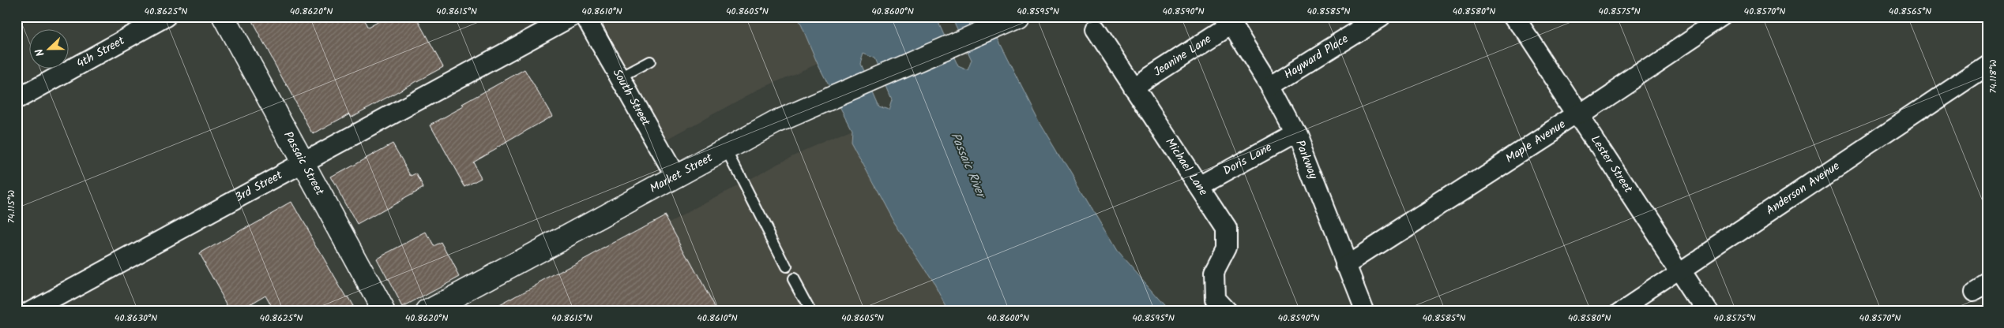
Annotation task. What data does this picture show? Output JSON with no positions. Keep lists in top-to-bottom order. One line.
{"streets":{"street":["4th Street","Jeanine Lane","Hayward Place","South Street","Maple Avenue","Parkway","Doris Lane","Passaic Street","Lester Street","Michael Lane","Market Street","3rd Street","Anderson Avenue"]},"crossings":[["Jeanine Lane","Parkway"],["Jeanine Lane","Michael Lane"],["Hayward Place","Parkway"],["South Street","Market Street"],["Maple Avenue","Parkway"],["Maple Avenue","Lester Street"],["Parkway","Doris Lane"],["Doris Lane","Michael Lane"],["Passaic Street","3rd Street"],["Lester Street","Anderson Avenue"]],"water":["Passaic River"],"north":"left","coordinates":["40.8625°N","40.8620°N","40.8615°N","40.8610°N","40.8605°N","40.8600°N","40.8595°N","40.8590°N","40.8585°N","40.8580°N","40.8575°N","40.8570°N","40.8565°N","74.118°W","74.115°W","40.8630°N"]}
